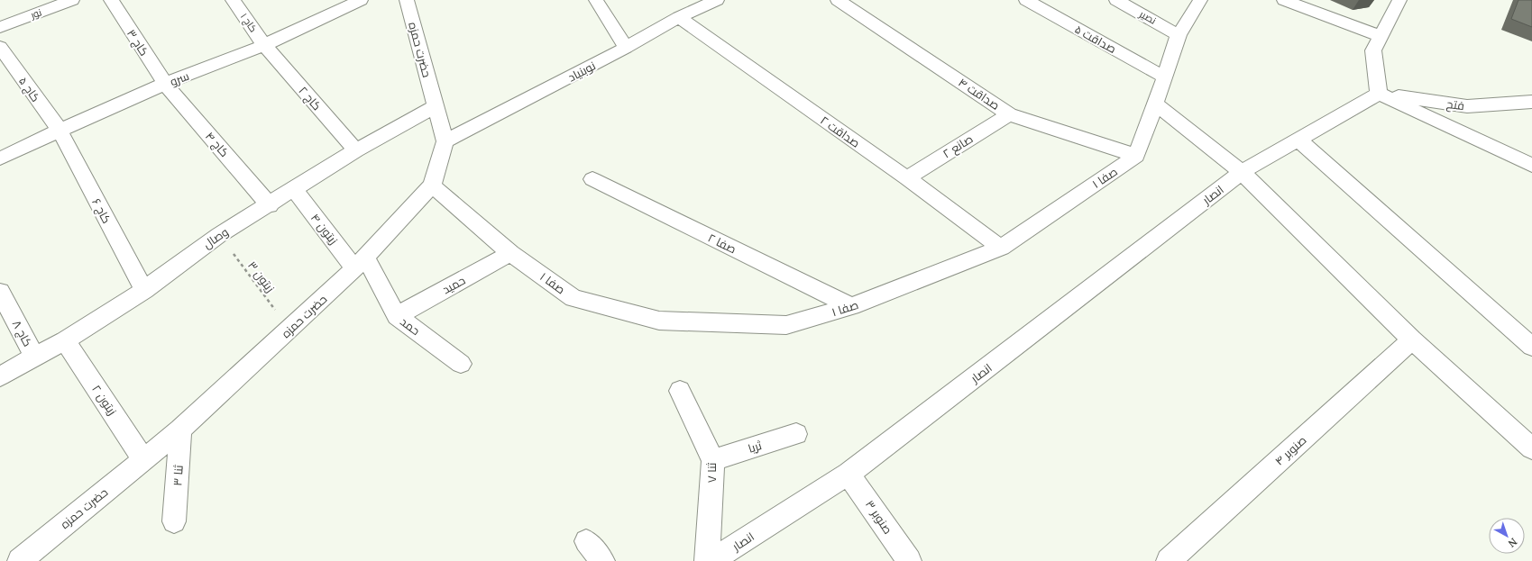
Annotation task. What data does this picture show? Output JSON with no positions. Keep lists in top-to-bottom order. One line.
{"streets":{"street":["نور","نصیر","کاج ۱","صداقت ۵","کاج ۳","حضرت حمزه","نوبنیاد","سرو","کاج ۵","صداقت ۴","کاج ۲","فتح","صداقت ۲","کاج ۴","صانع ۲","صفا ۱","انصار","کاج ۶","زیتون ۴","وصال","صفا ۲","حمید","حمد","کاج ۸","زیتون ۲","ثریا","صنوبر ۴","ثنا ۷","ثنا ۳","صنوبر ۳"],"path":["زیتون ۳"]},"crossings":[["کاج ۱","سرو"],["کاج ۱","کاج ۲"],["کاج ۳","سرو"],["کاج ۳","کاج ۴"],["حضرت حمزه","نوبنیاد"],["حضرت حمزه","صفا ۱"],["حضرت حمزه","زیتون ۴"],["حضرت حمزه","وصال"],["حضرت حمزه","زیتون ۳"],["حضرت حمزه","حمد"],["حضرت حمزه","زیتون ۲"],["حضرت حمزه","ثنا ۳"],["نوبنیاد","صداقت ۲"],["سرو","کاج ۵"],["سرو","کاج ۲"],["سرو","کاج ۴"],["سرو","کاج ۶"],["کاج ۵","کاج ۶"],["صداقت ۴","صانع ۲"],["صداقت ۴","صفا ۱"],["کاج ۲","وصال"],["فتح","انصار"],["صداقت ۲","صانع ۲"],["صداقت ۲","صفا ۱"],["کاج ۴","وصال"],["صفا ۱","صفا ۲"],["صفا ۱","حمید"],["انصار","صنوبر ۳"],["کاج ۶","وصال"],["زیتون ۴","وصال"],["زیتون ۴","حمد"],["وصال","زیتون ۳"],["وصال","کاج ۸"],["وصال","زیتون ۲"],["حمید","حمد"],["ثریا","ثنا ۷"]],"north":"bottom right"}
